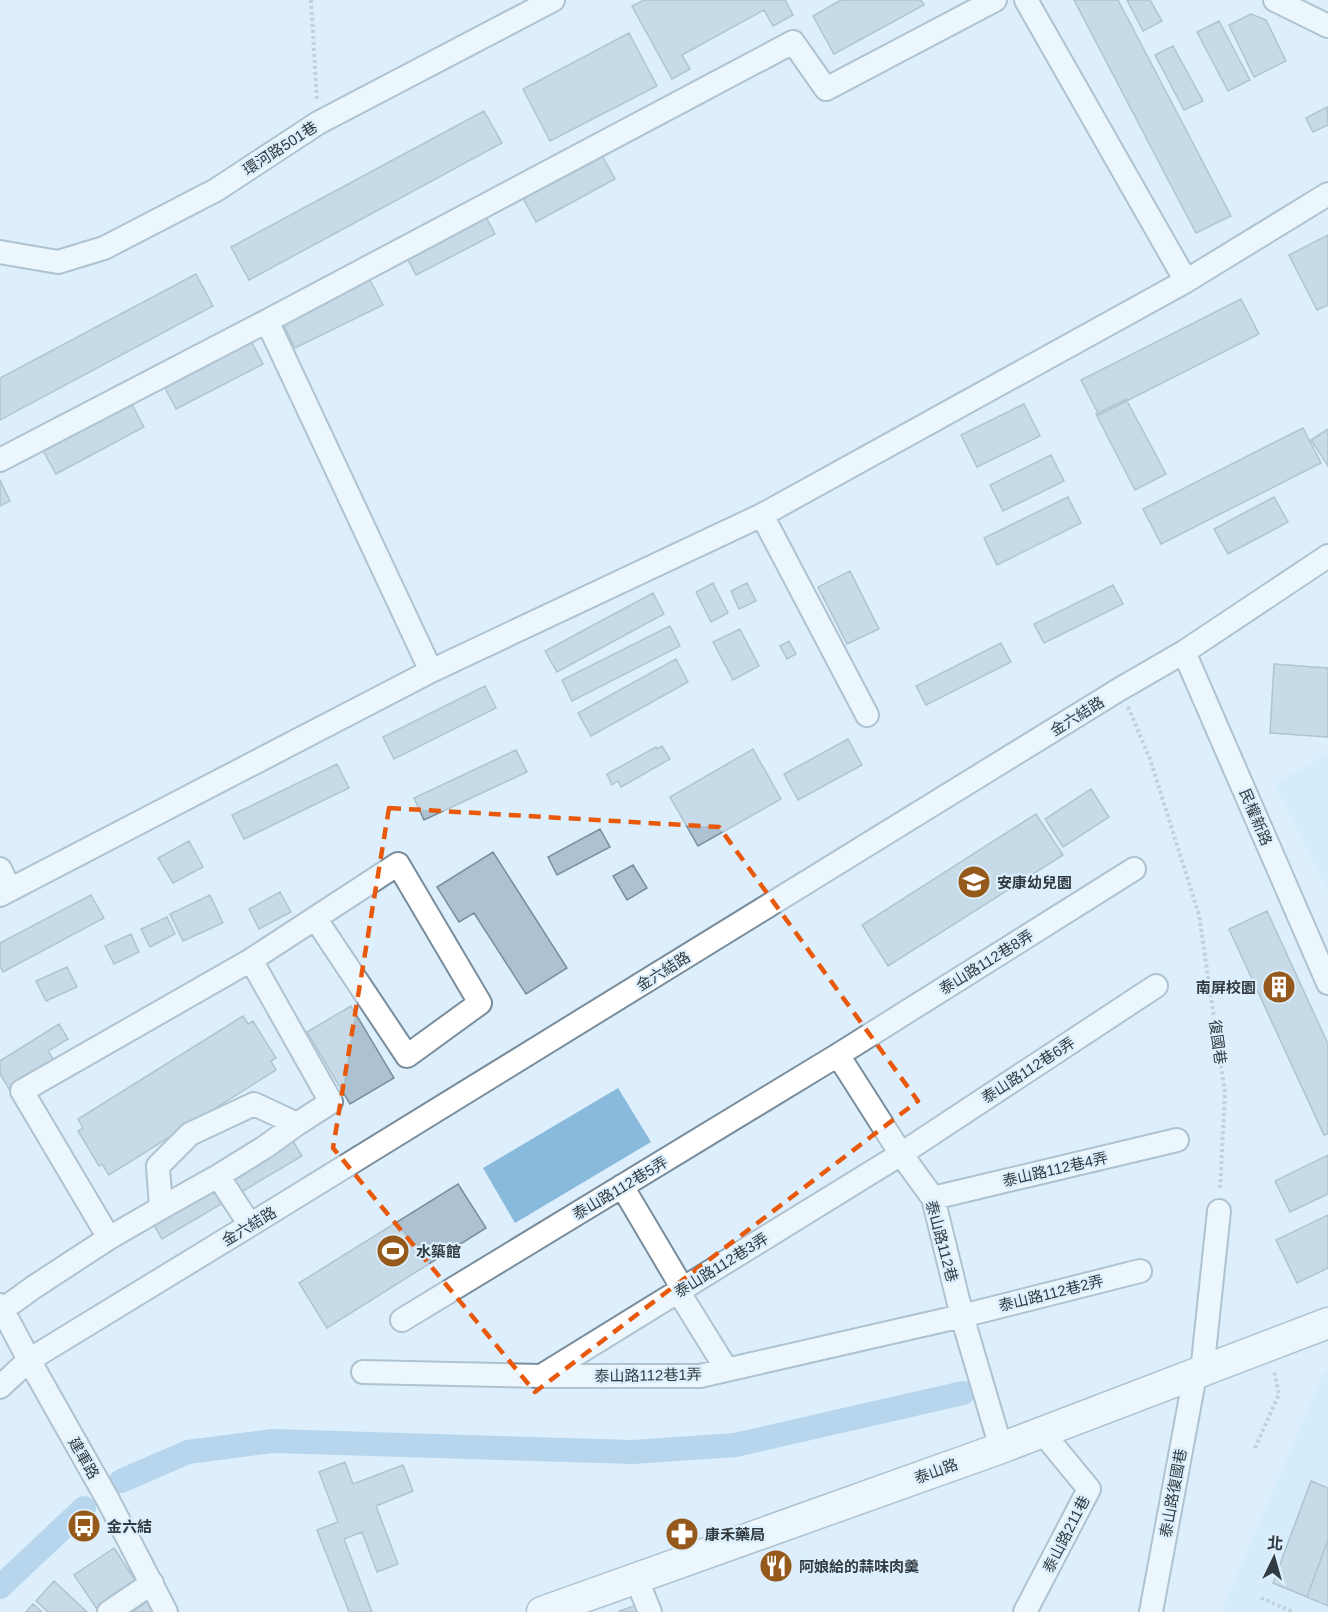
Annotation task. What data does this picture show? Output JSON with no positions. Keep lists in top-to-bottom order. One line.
{"streets":{"main road":["泰山路"],"street":["環河路501巷","金六結路","民權新路","泰山路112巷8弄","泰山路112巷6弄","泰山路112巷4弄","泰山路112巷5弄","泰山路112巷","泰山路112巷3弄","泰山路112巷2弄","泰山路112巷1弄","建軍路","泰山路復國巷","泰山路211巷"],"path":["復國巷"]},"crossings":[["金六結路","民權新路"],["金六結路","復國巷"],["金六結路","建軍路"],["泰山路112巷8弄","泰山路112巷5弄"],["泰山路112巷8弄","泰山路112巷"],["泰山路112巷6弄","泰山路112巷"],["泰山路112巷6弄","泰山路112巷3弄"],["泰山路112巷4弄","泰山路112巷"],["泰山路112巷5弄","泰山路112巷"],["泰山路112巷","泰山路112巷3弄"],["泰山路112巷","泰山路112巷2弄"],["泰山路112巷","泰山路112巷1弄"],["泰山路112巷","泰山路"],["泰山路112巷3弄","泰山路112巷1弄"],["泰山路112巷2弄","泰山路112巷1弄"],["泰山路","泰山路復國巷"],["泰山路","泰山路211巷"]],"places":{"school or university":["安康幼兒園"],"building":["南屏校園"],"sports":["水築館"],"bus stop":["金六結"],"pharmacy":["康禾藥局"],"restaurant":["阿娘給的蒜味肉羹"]},"north":"top"}
